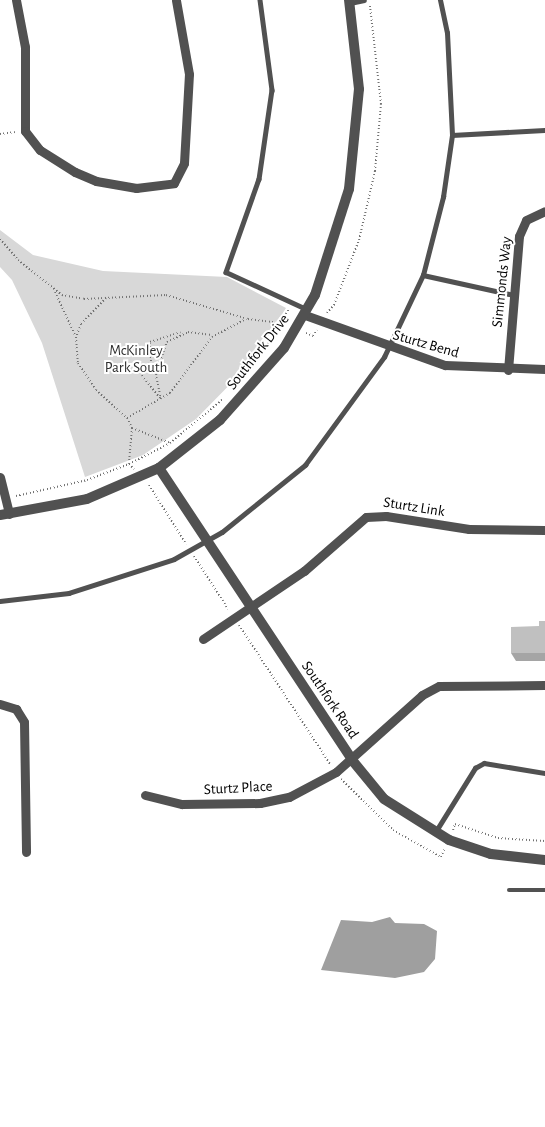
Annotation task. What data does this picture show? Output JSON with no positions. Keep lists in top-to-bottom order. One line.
{"streets":{"street":["Simmonds Way","Sturtz Bend","Southfork Drive","Sturtz Link","Southfork Road","Sturtz Place"]},"crossings":[["Simmonds Way","Sturtz Bend"],["Sturtz Bend","Southfork Drive"],["Southfork Drive","Southfork Road"],["Sturtz Link","Southfork Road"],["Southfork Road","Sturtz Place"]],"parks":["McKinley Park South"]}
